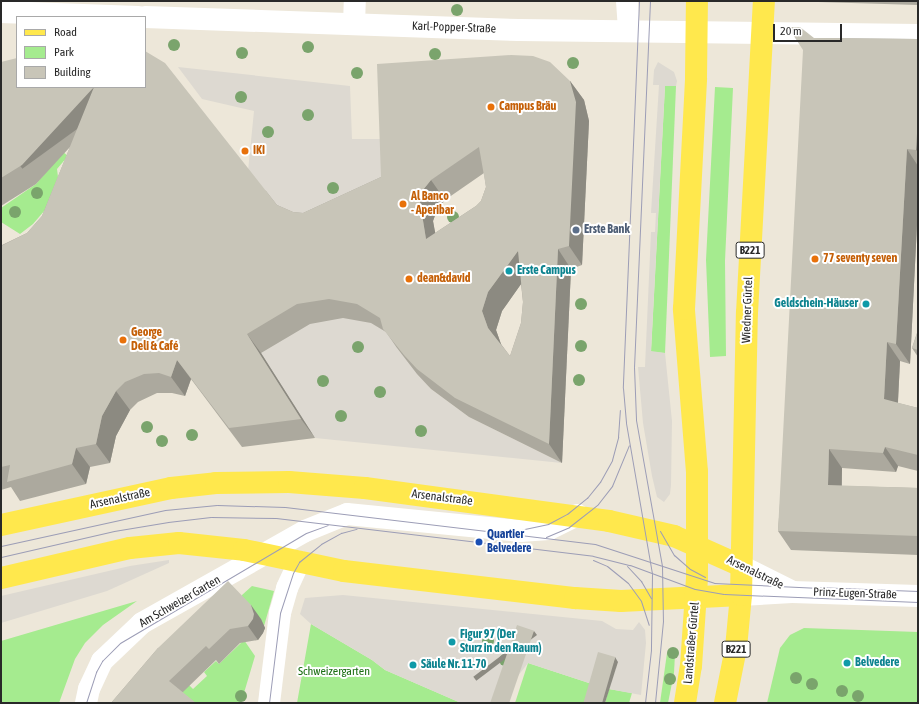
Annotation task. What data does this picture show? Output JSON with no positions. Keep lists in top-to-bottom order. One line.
{"streets":{"main road":["B221","Wiedner Gürtel","Arsenalstraße","Landstraßer Gürtel"],"street":["Karl-Popper-Straße","Prinz-Eugen-Straße","Am Schweizer Garten"]},"crossings":[["Karl-Popper-Straße","Wiedner Gürtel"],["B221","Wiedner Gürtel"],["B221","Arsenalstraße"],["Wiedner Gürtel","Arsenalstraße"],["Arsenalstraße","Prinz-Eugen-Straße"],["Arsenalstraße","Am Schweizer Garten"],["Arsenalstraße","Landstraßer Gürtel"]],"parks":["Schweizergarten"],"places":["Campus Bräu","IKI","Al Banco - Aperibar","Erste Bank","77 seventy seven","Erste Campus","dean&david","Geldschein-Häuser","George Deli & Café","Quartier Belvedere","Figur 97 (Der Sturz in den Raum)","Belvedere","Säule Nr. 11-70"],"legend":["Road","Park","Building"],"scale_bar":"20 m"}
